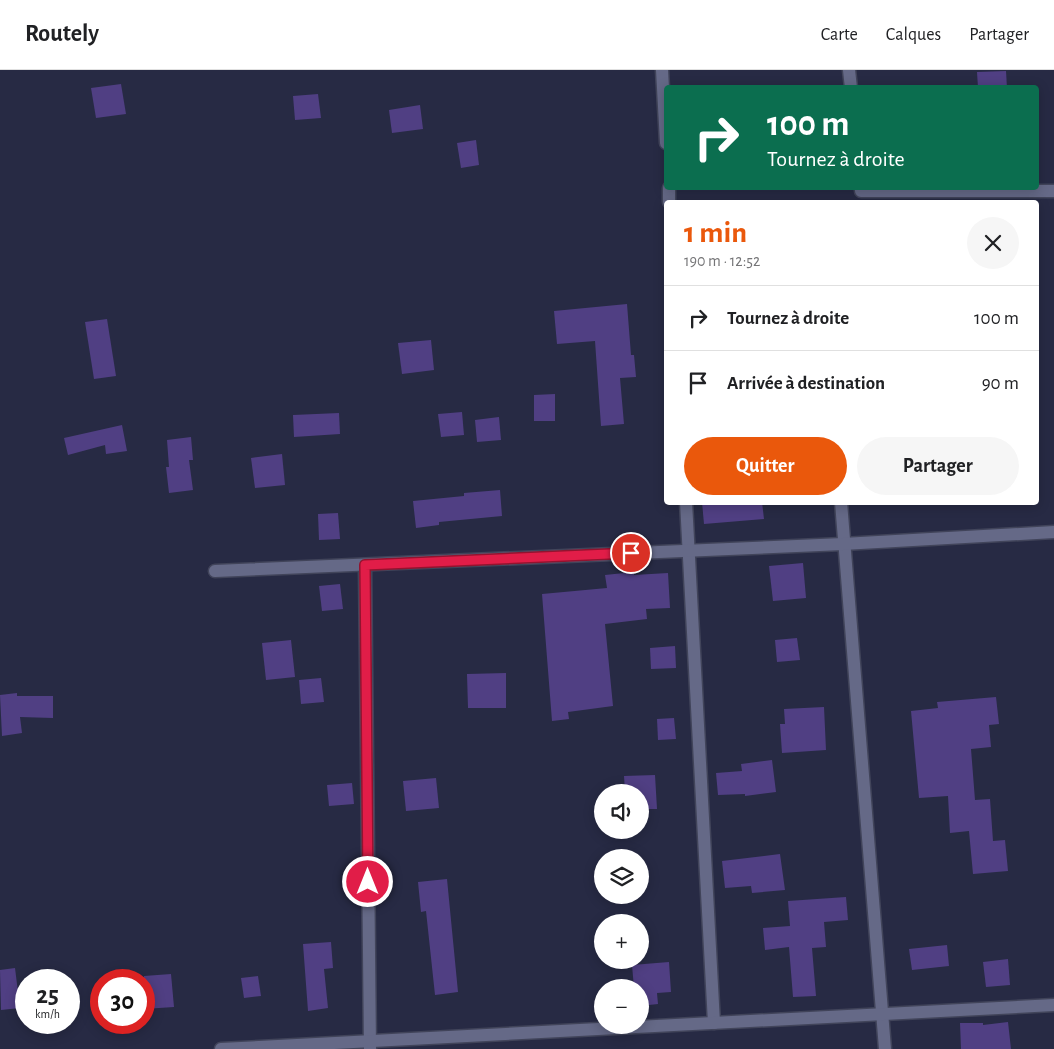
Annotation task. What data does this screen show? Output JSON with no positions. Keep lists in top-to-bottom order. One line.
{"page":{"header":"Routely","nav":["Carte","Calques","Partager"],"turn":["100 m","Tournez à droite"],"heading":["1 min","190 m · 12:52"],"list":[{"name":"Tournez à droite","value":"100 m"},{"name":"Arrivée à destination","value":"90 m"}],"buttons":["Quitter","Partager"],"map_buttons":["+","−"],"speed":"25 km/h","limit":"30"}}
